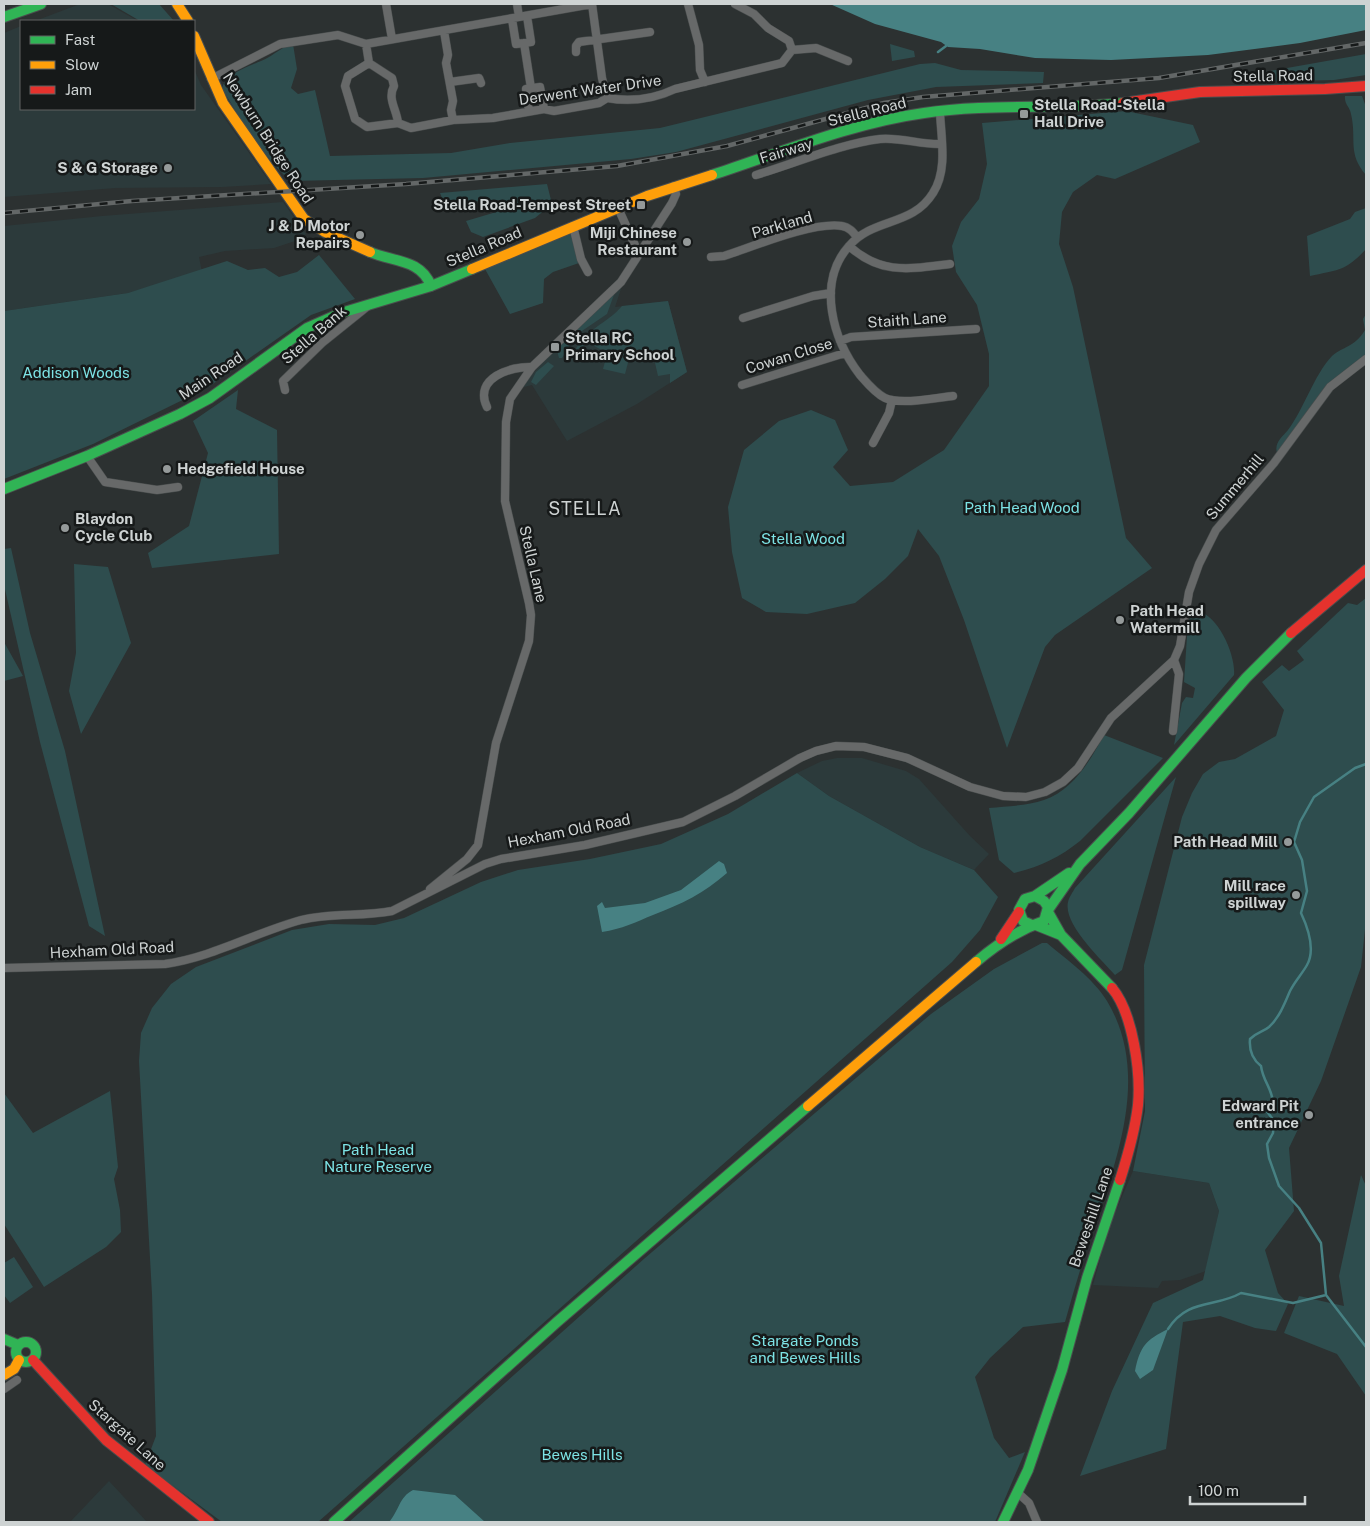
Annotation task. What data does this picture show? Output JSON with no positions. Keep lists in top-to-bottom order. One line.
{"streets":{"main road":["Stella Road","Newburn Bridge Road","Main Road","Beweshill Lane","Stargate Lane"],"street":["Derwent Water Drive","Fairway","Parkland","Staith Lane","Stella Bank","Cowan Close","Summerhill","Stella Lane","Hexham Old Road"]},"crossings":[["Stella Road","Newburn Bridge Road"],["Stella Road","Main Road"],["Stella Road","Stella Lane"],["Newburn Bridge Road","Main Road"],["Stella Bank","Main Road"],["Summerhill","Hexham Old Road"],["Stella Lane","Hexham Old Road"]],"districts":["STELLA"],"parks":["Addison Woods","Path Head Wood","Stella Wood","Path Head Nature Reserve","Stargate Ponds and Bewes Hills","Bewes Hills"],"places":{"transit":["Stella Road-Stella Hall Drive","Stella Road-Tempest Street","Stella RC Primary School"],"other":["S & G Storage","J & D Motor Repairs","Miji Chinese Restaurant","Hedgefield House","Blaydon Cycle Club","Path Head Watermill","Path Head Mill","Mill race spillway","Edward Pit entrance"]},"legend":["Fast","Slow","Jam"],"scale_bar":"100 m"}
